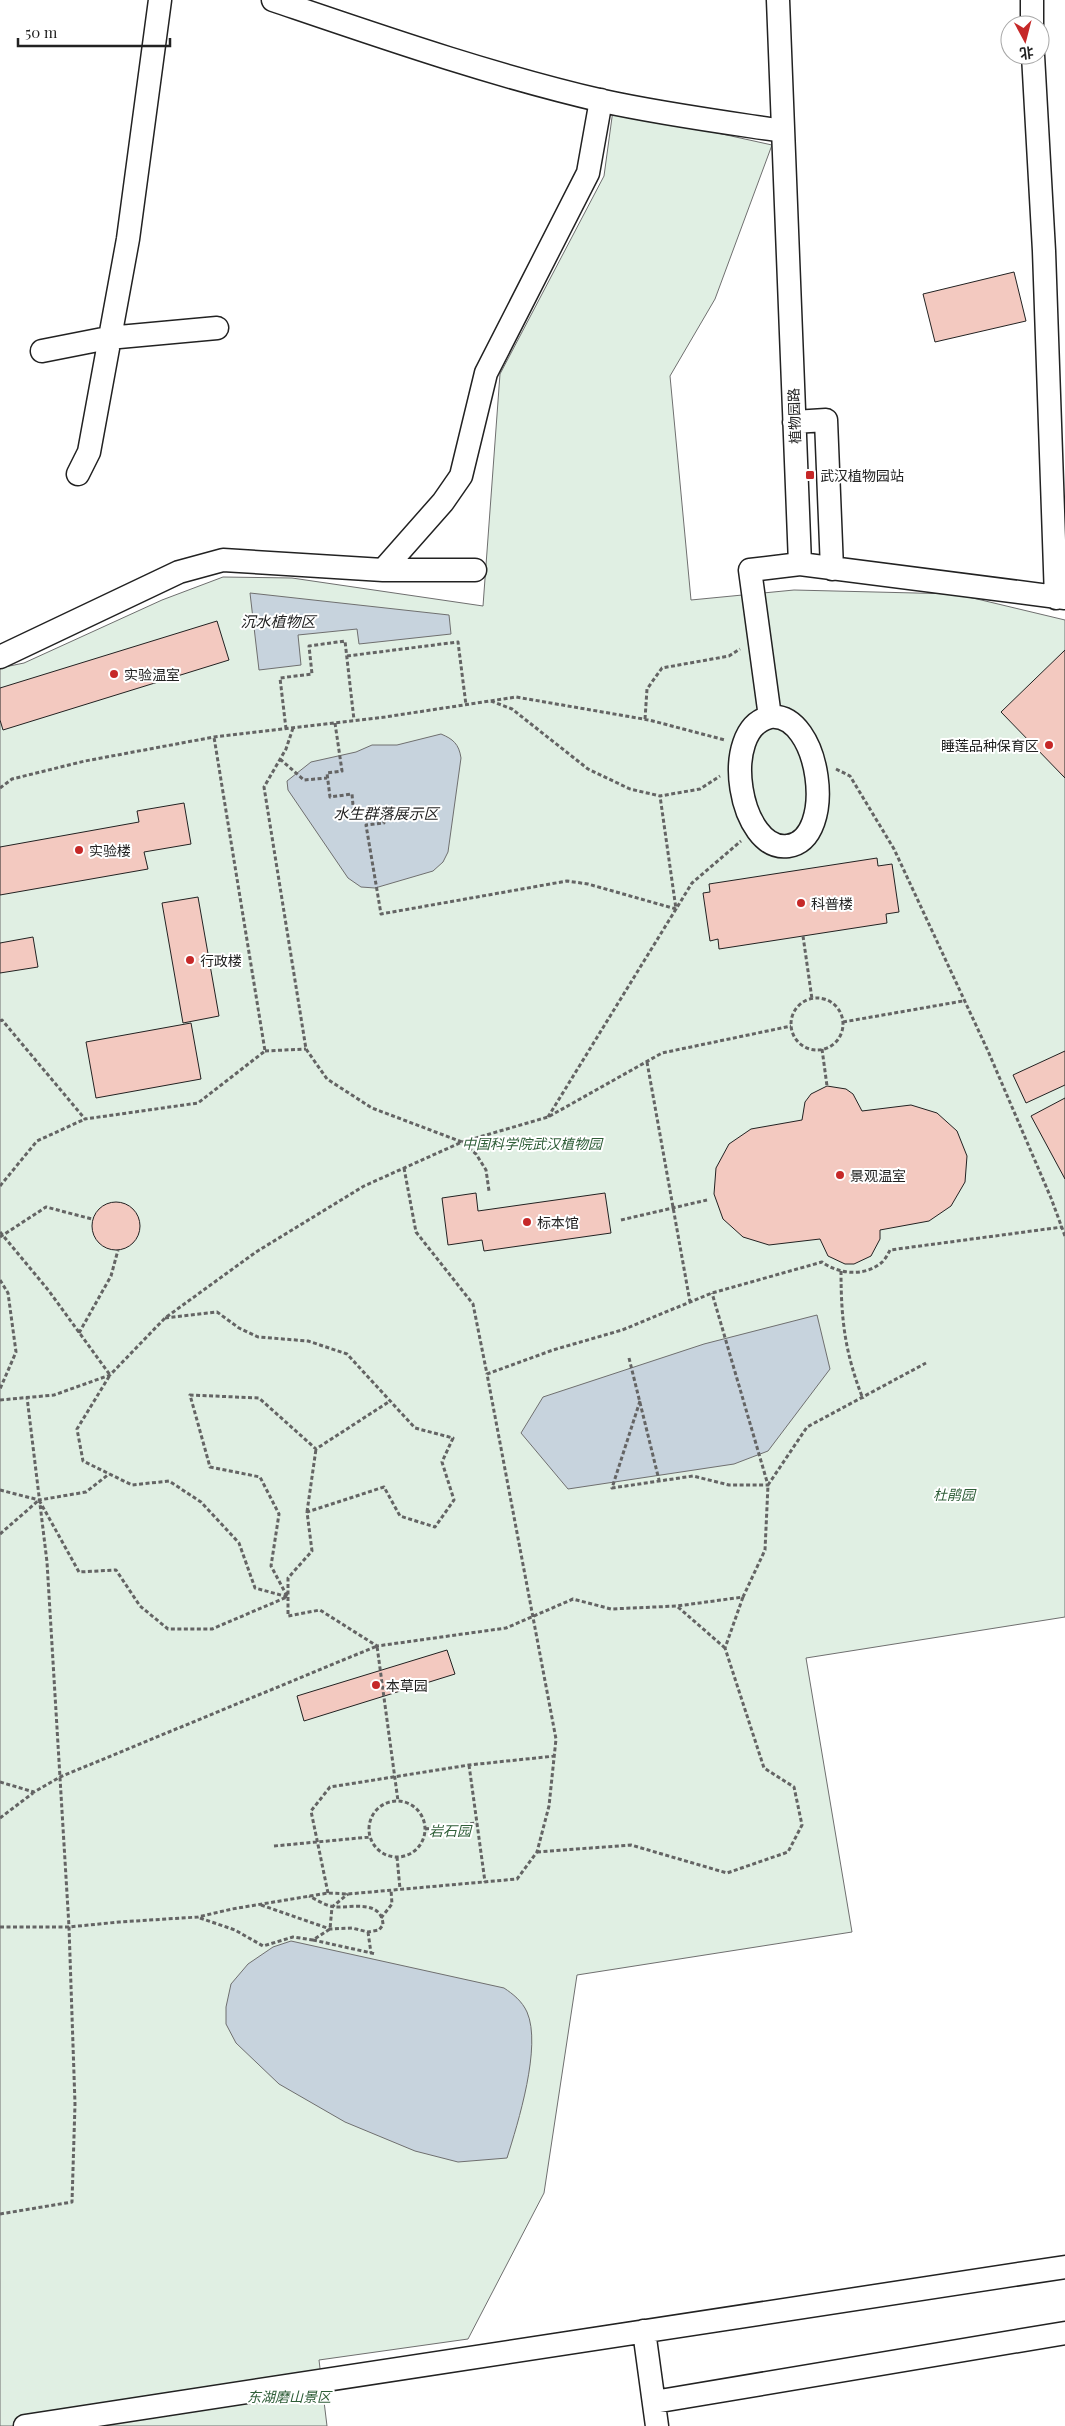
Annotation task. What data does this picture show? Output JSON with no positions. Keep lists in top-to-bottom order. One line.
{"streets":{"street":["植物园路"]},"water":["沉水植物区","水生群落展示区"],"parks":["中国科学院武汉植物园","杜鹃园","岩石园","东湖磨山景区"],"places":{"transit":["武汉植物园站"],"other":["实验温室","睡莲品种保育区","实验楼","科普楼","行政楼","景观温室","标本馆","本草园"]},"scale_bar":"50 m","north":"bottom"}
